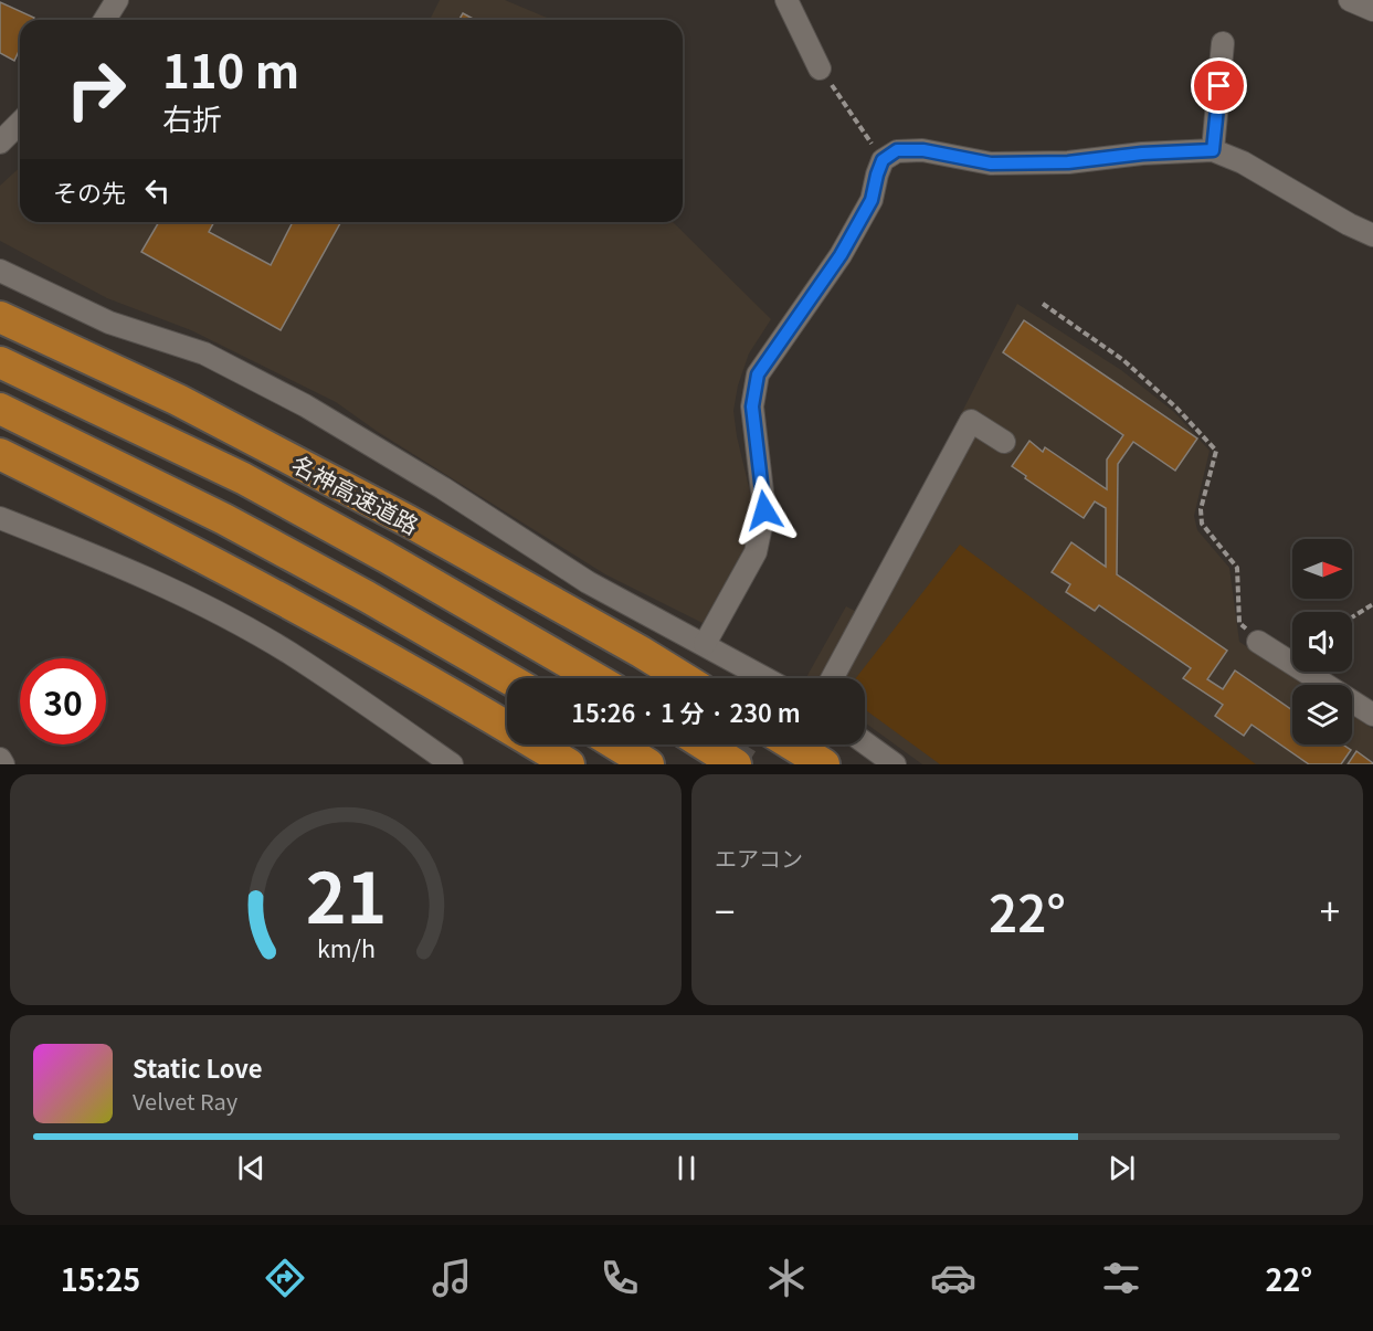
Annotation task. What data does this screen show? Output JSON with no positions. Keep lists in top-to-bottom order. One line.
{"streets":{"highway":["名神高速道路"]},"north":"right","page":{"turn":["110 m","右折"],"then":"その先","limit":"30","trip":"15:26 · 1 分 · 230 m","tile":"エアコン","heat":["−","22°","+"],"song":["Static Love","Velvet Ray"],"tabs":["15:25","22°"],"gauge":["21","km/h"]}}
